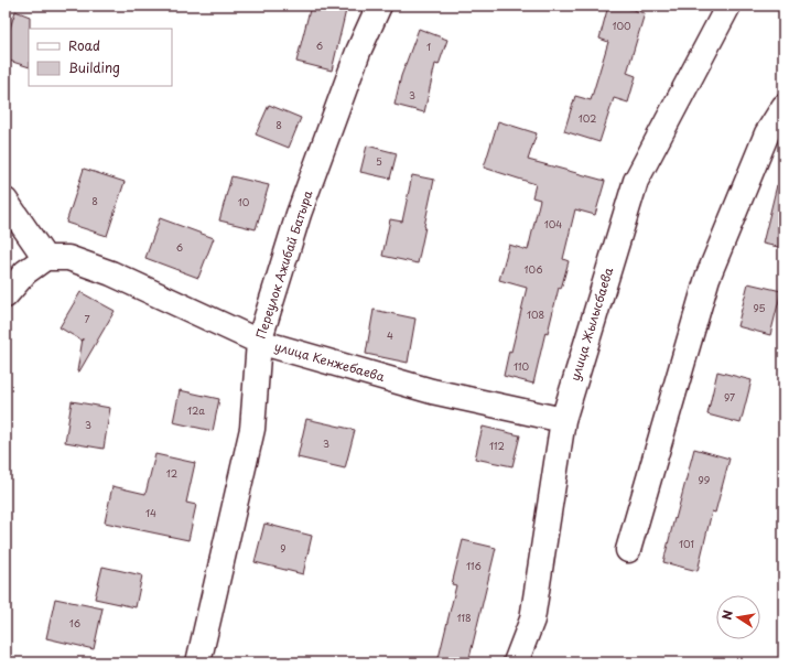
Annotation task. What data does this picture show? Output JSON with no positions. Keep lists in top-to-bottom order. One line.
{"streets":{"street":["Переулок Ажибай Батыра","улица Жылысбаева","улица Кенжебаева"]},"crossings":[["Переулок Ажибай Батыра","улица Кенжебаева"],["улица Жылысбаева","улица Кенжебаева"]],"house_numbers":["100","6","1","3","102","8","5","8","10","104","6","106","95","108","7","4","110","97","12а","3","3","112","12","99","14","101","9","116","118","16"],"legend":["Road","Building"],"north":"left"}
